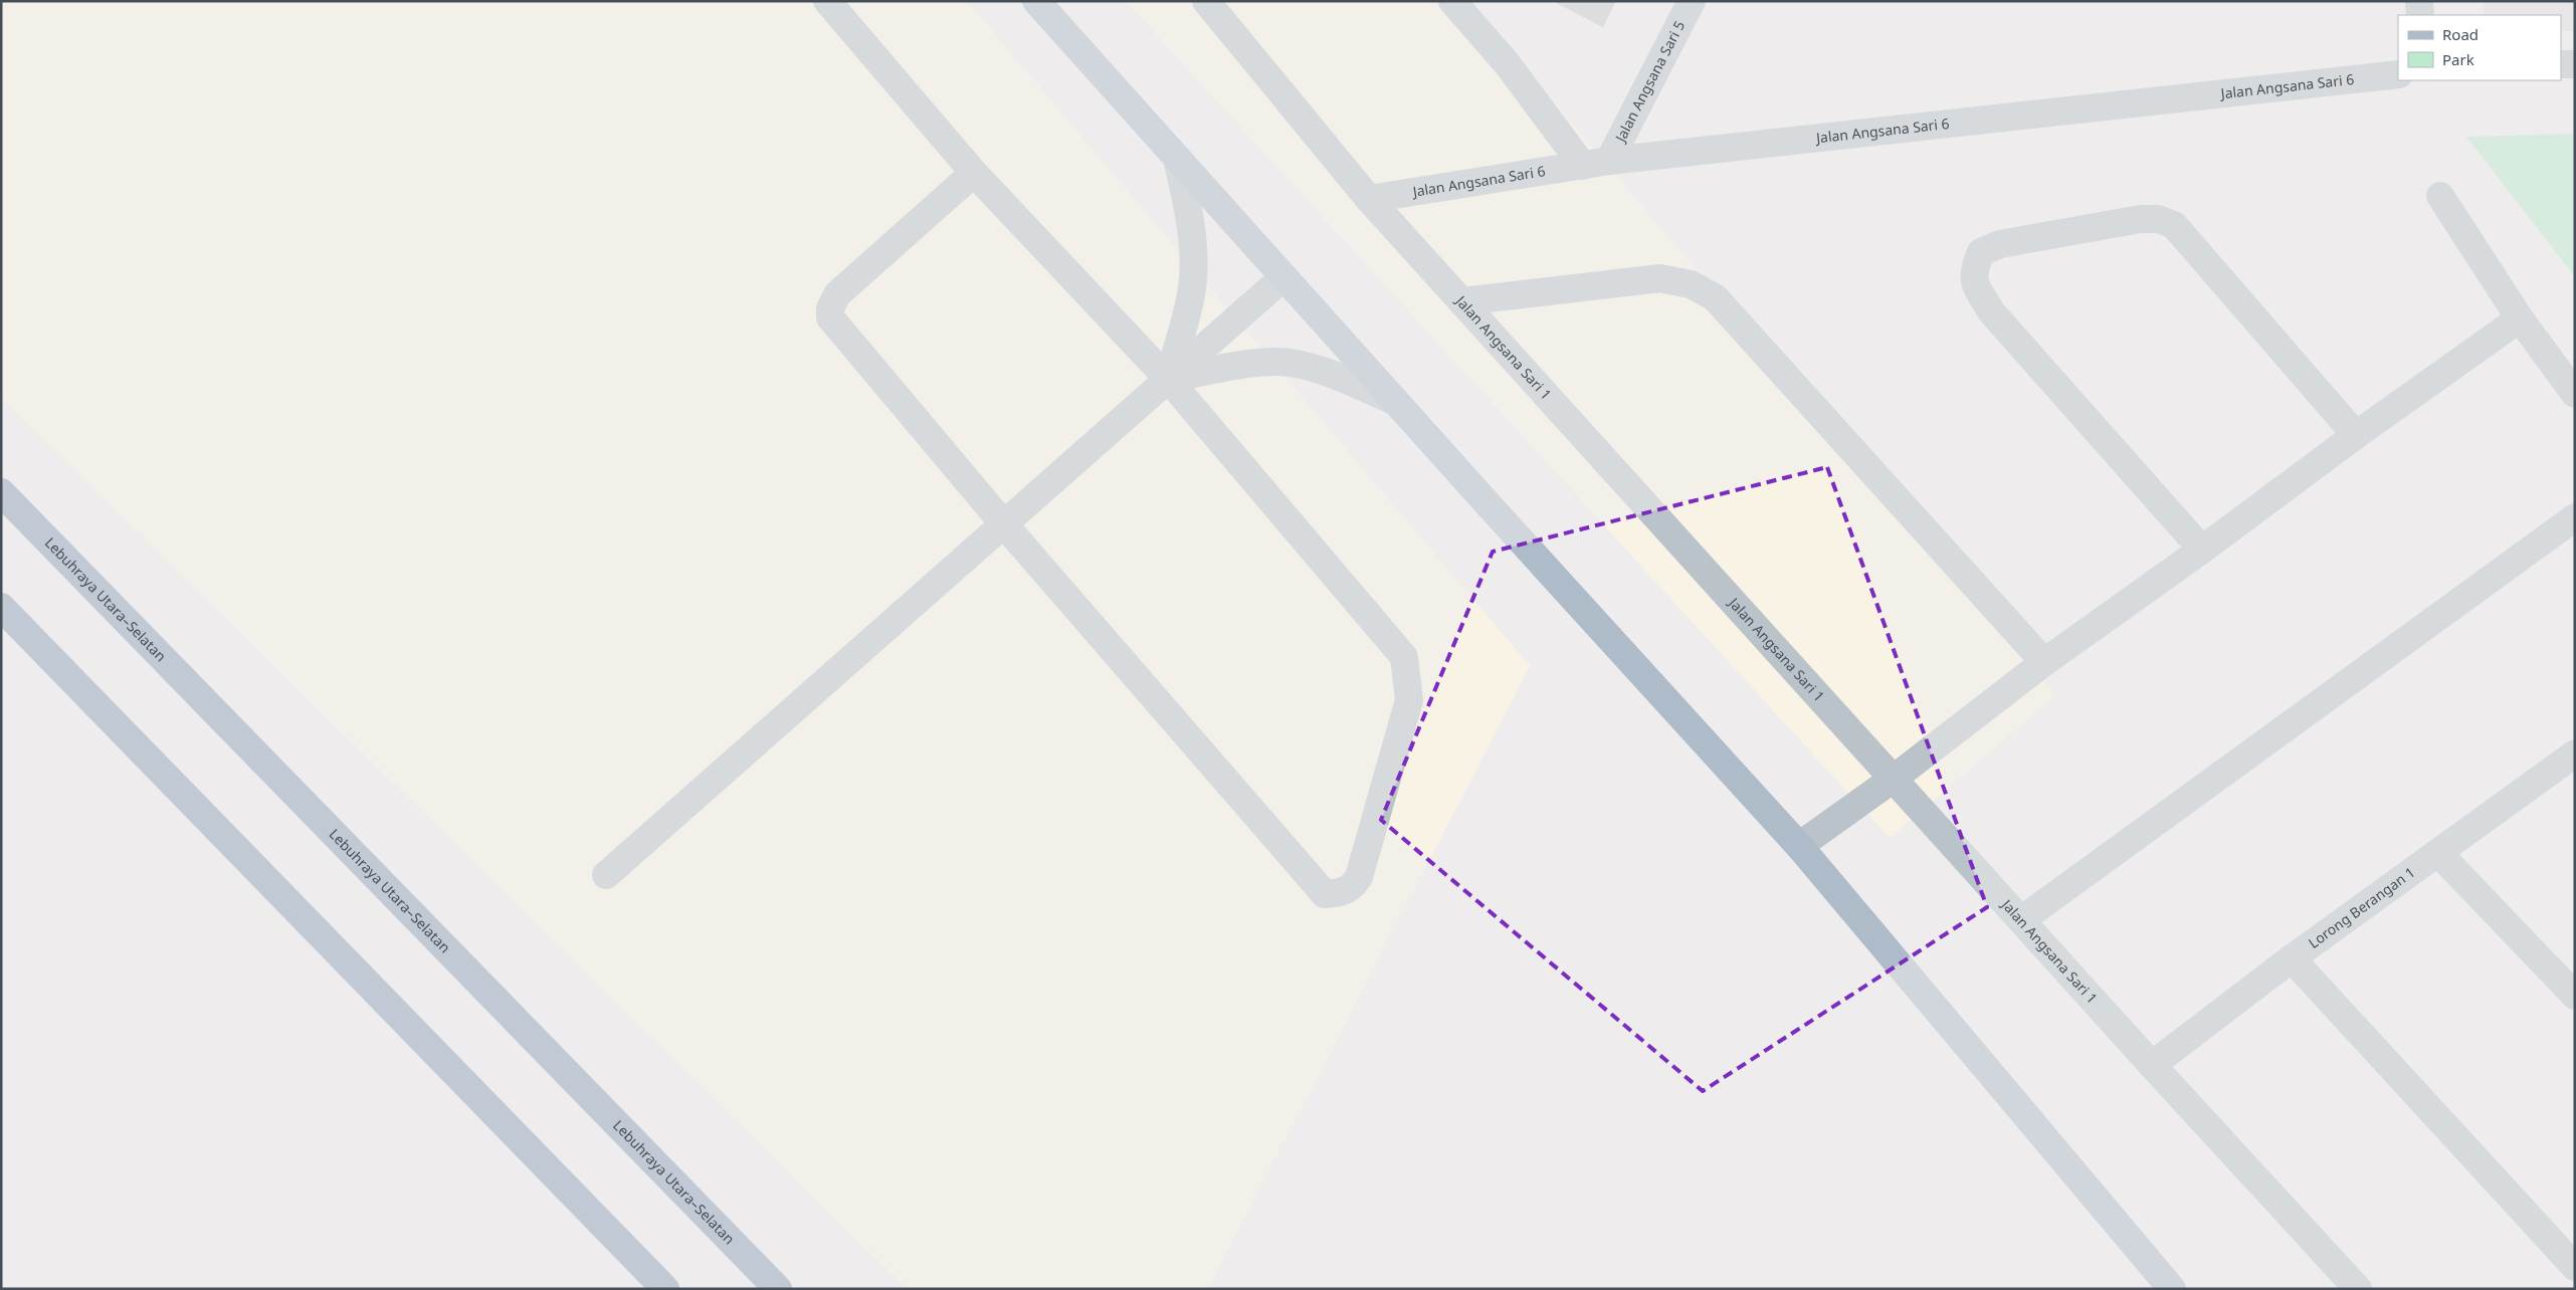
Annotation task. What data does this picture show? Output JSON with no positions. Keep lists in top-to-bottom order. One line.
{"streets":{"highway":["Lebuhraya Utara–Selatan"],"street":["Jalan Angsana Sari 5","Jalan Angsana Sari 6","Jalan Angsana Sari 1","Lorong Berangan 1"]},"crossings":[["Jalan Angsana Sari 5","Jalan Angsana Sari 6"],["Jalan Angsana Sari 6","Jalan Angsana Sari 1"],["Jalan Angsana Sari 1","Lorong Berangan 1"]],"legend":["Road","Park"]}
